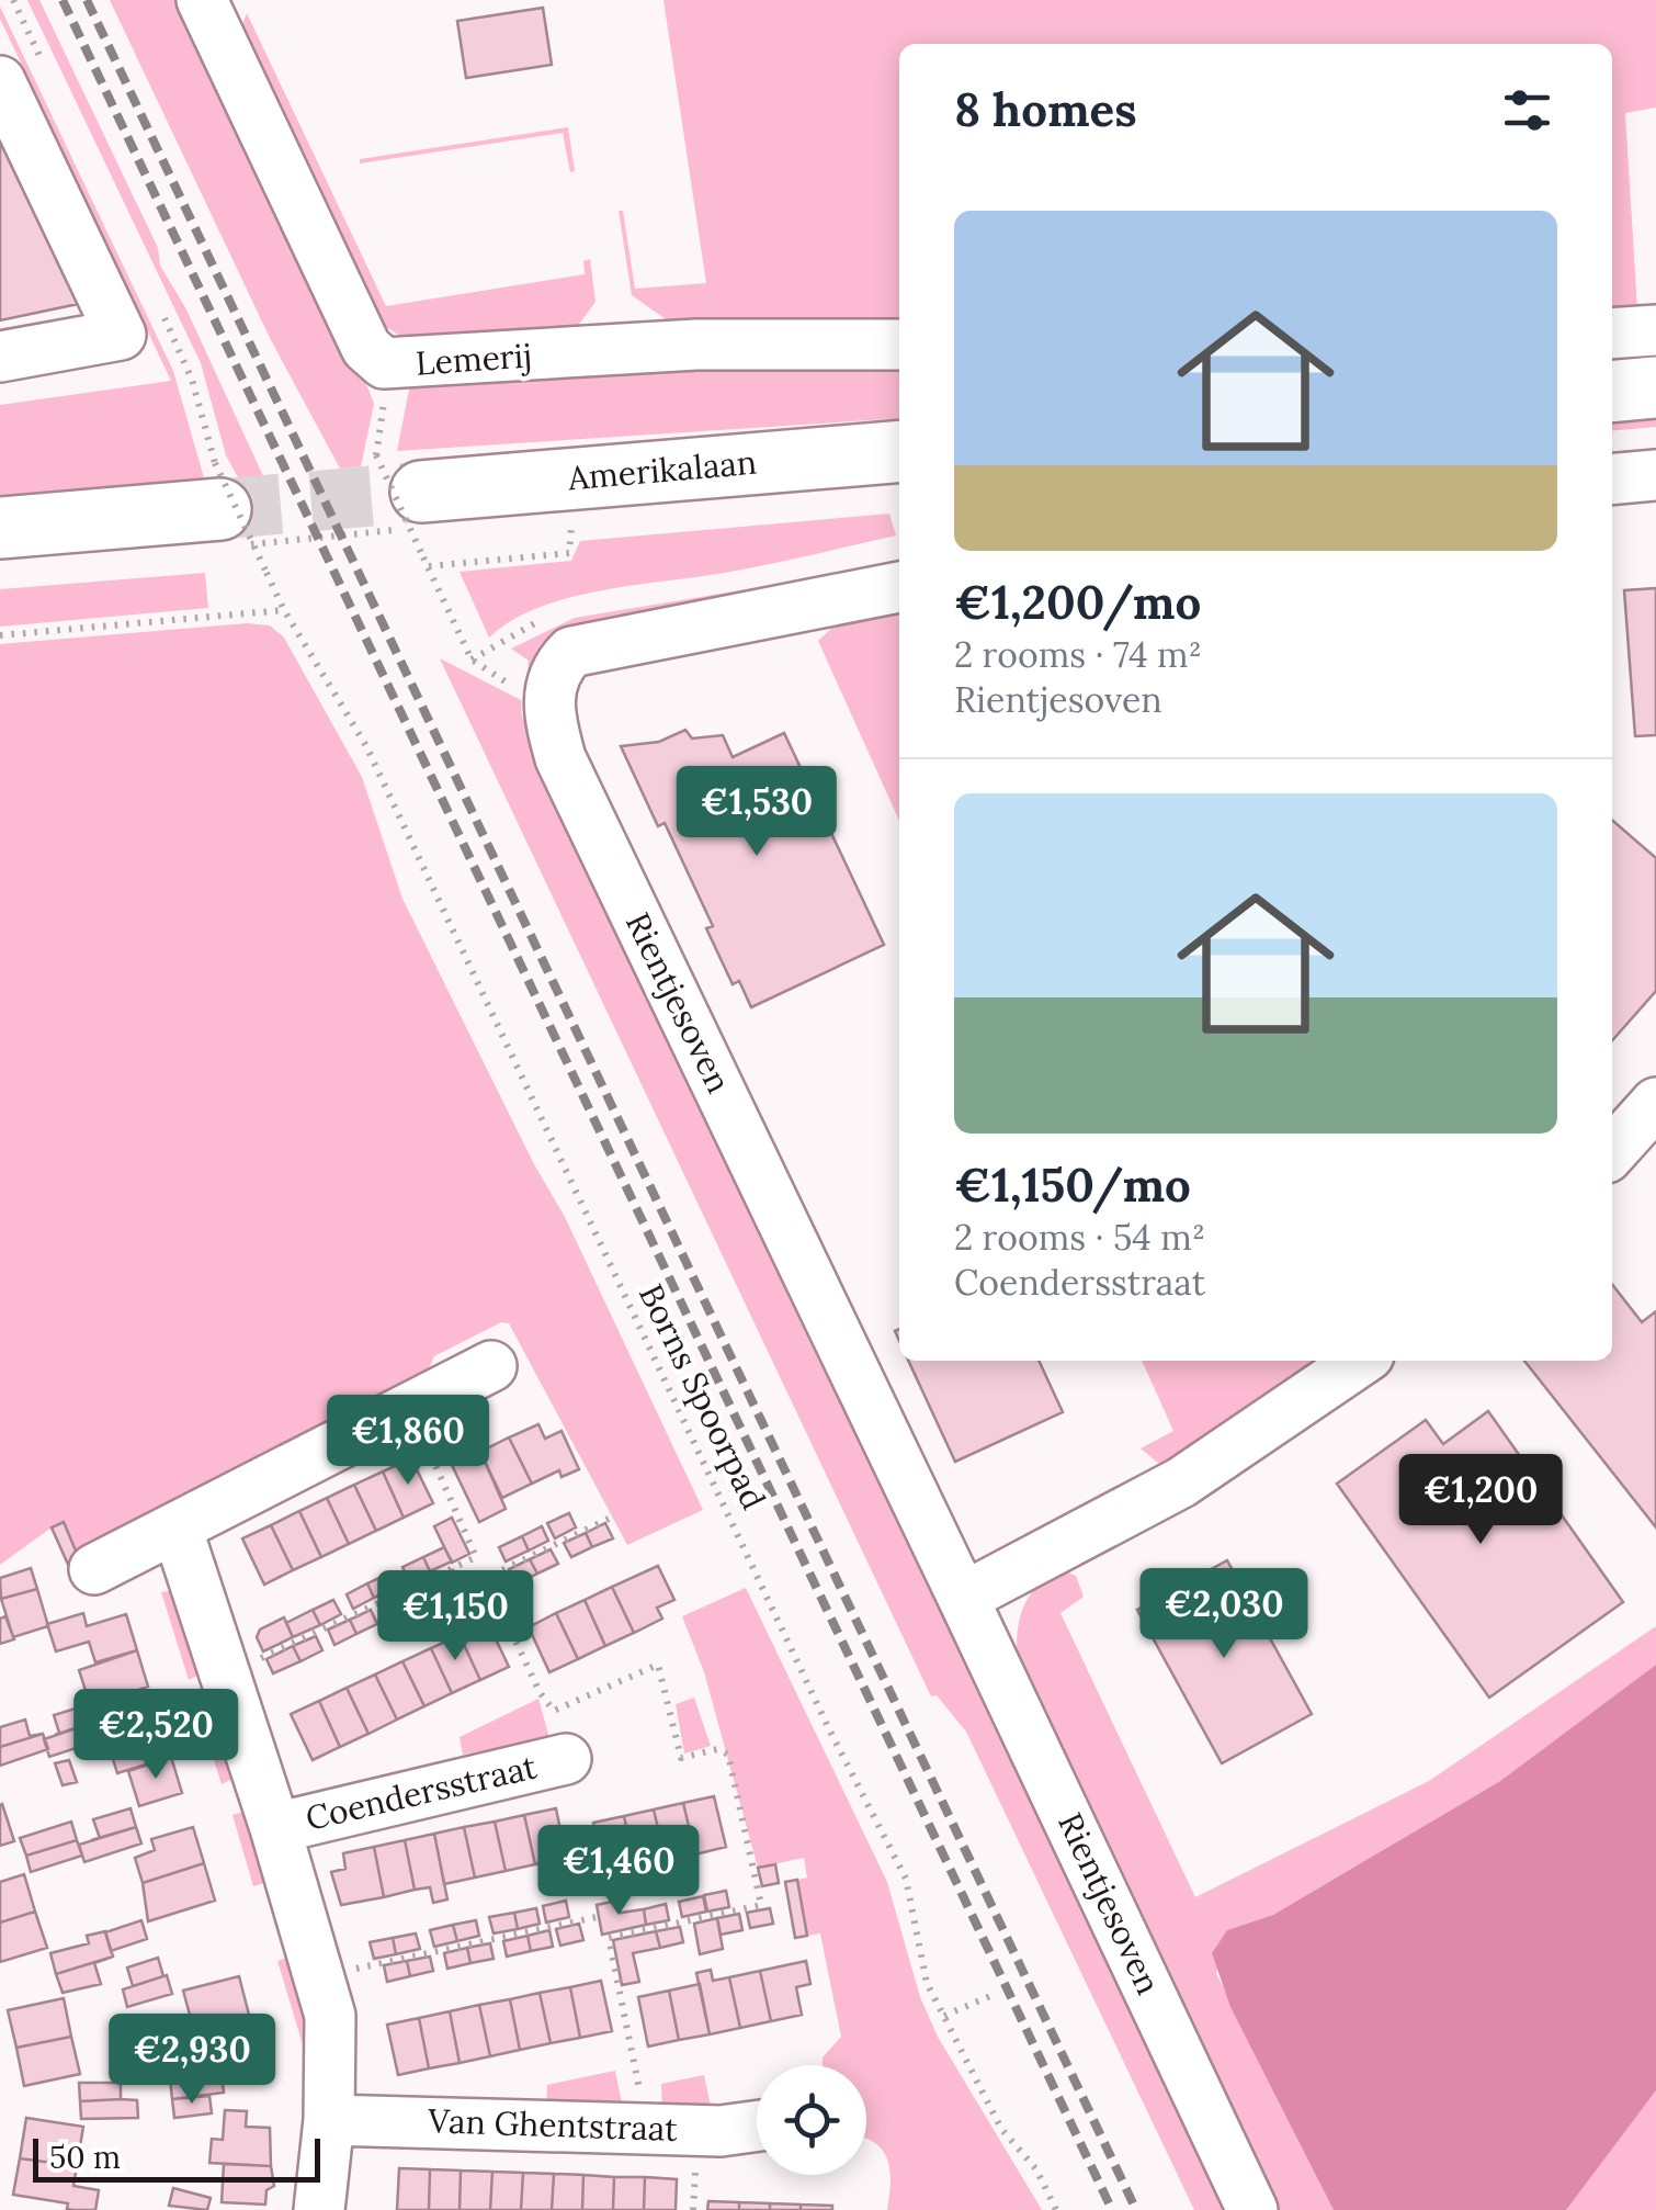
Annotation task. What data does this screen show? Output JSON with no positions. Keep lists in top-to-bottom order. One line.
{"streets":{"main road":["Amerikalaan"],"street":["Lemerij","Rientjesoven","Coendersstraat","Van Ghentstraat"],"path":["Borns Spoorpad"]},"scale_bar":"50 m","page":{"heading":"8 homes","list":[{"name":"€1,200/mo","note":"2 rooms · 74 m² · Rientjesoven"},{"name":"€1,150/mo","note":"2 rooms · 54 m² · Coendersstraat"}],"price":["€1,530","€1,860","€1,200","€2,030","€1,150","€2,520","€1,460","€2,930"],"scale":"50 m"}}
